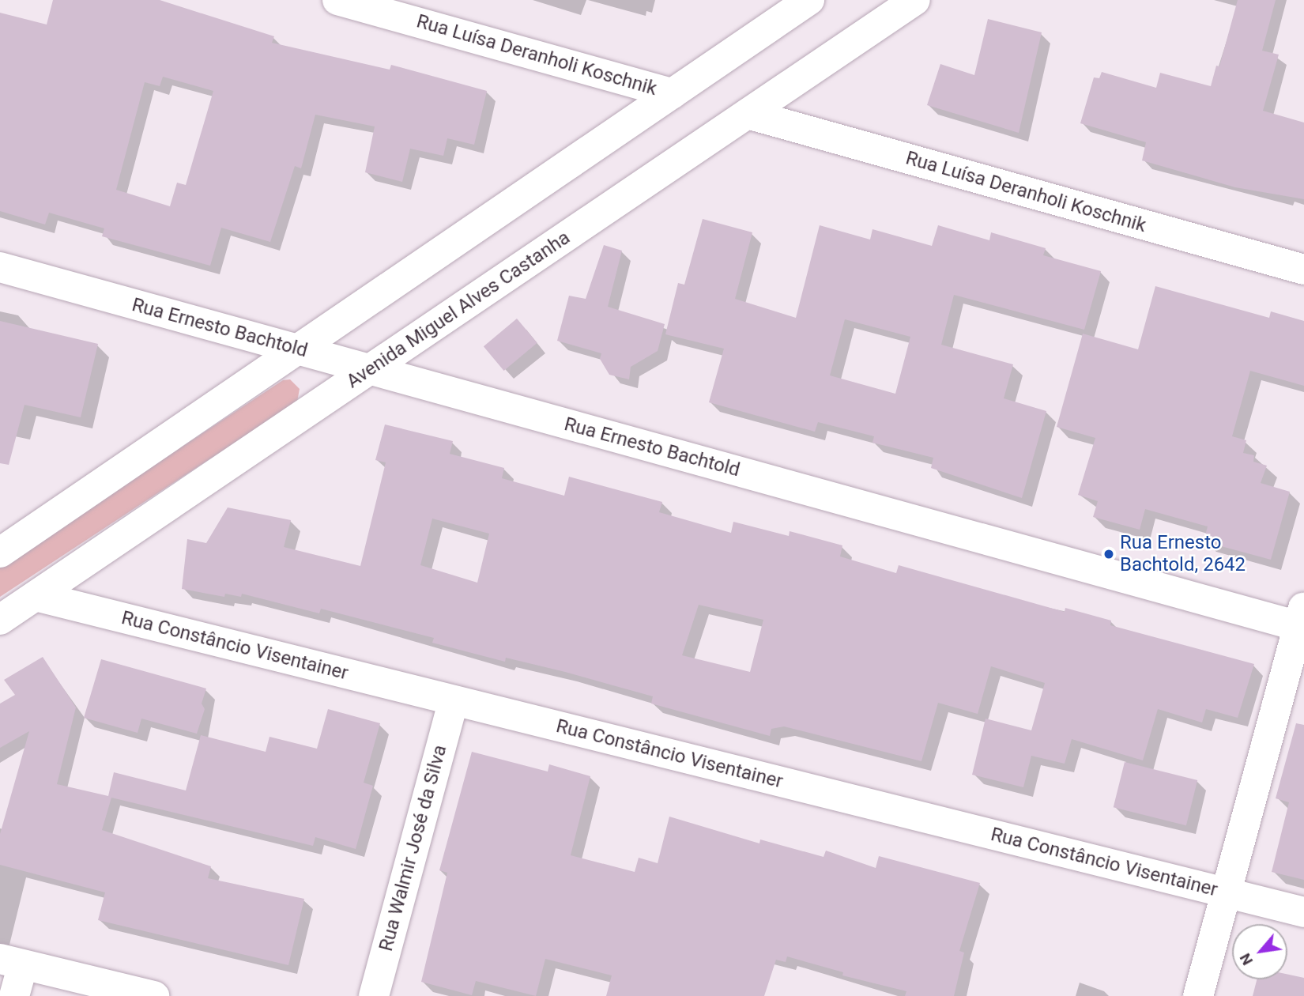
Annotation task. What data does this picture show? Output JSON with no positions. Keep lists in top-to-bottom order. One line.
{"streets":{"street":["Rua Luísa Deranholi Koschnik","Avenida Miguel Alves Castanha","Rua Ernesto Bachtold","Rua Constâncio Visentainer","Rua Walmir José da Silva"]},"crossings":[["Rua Luísa Deranholi Koschnik","Avenida Miguel Alves Castanha"],["Avenida Miguel Alves Castanha","Rua Ernesto Bachtold"],["Avenida Miguel Alves Castanha","Rua Constâncio Visentainer"],["Rua Constâncio Visentainer","Rua Walmir José da Silva"]],"places":["Rua Ernesto Bachtold, 2642"],"north":"bottom left"}
